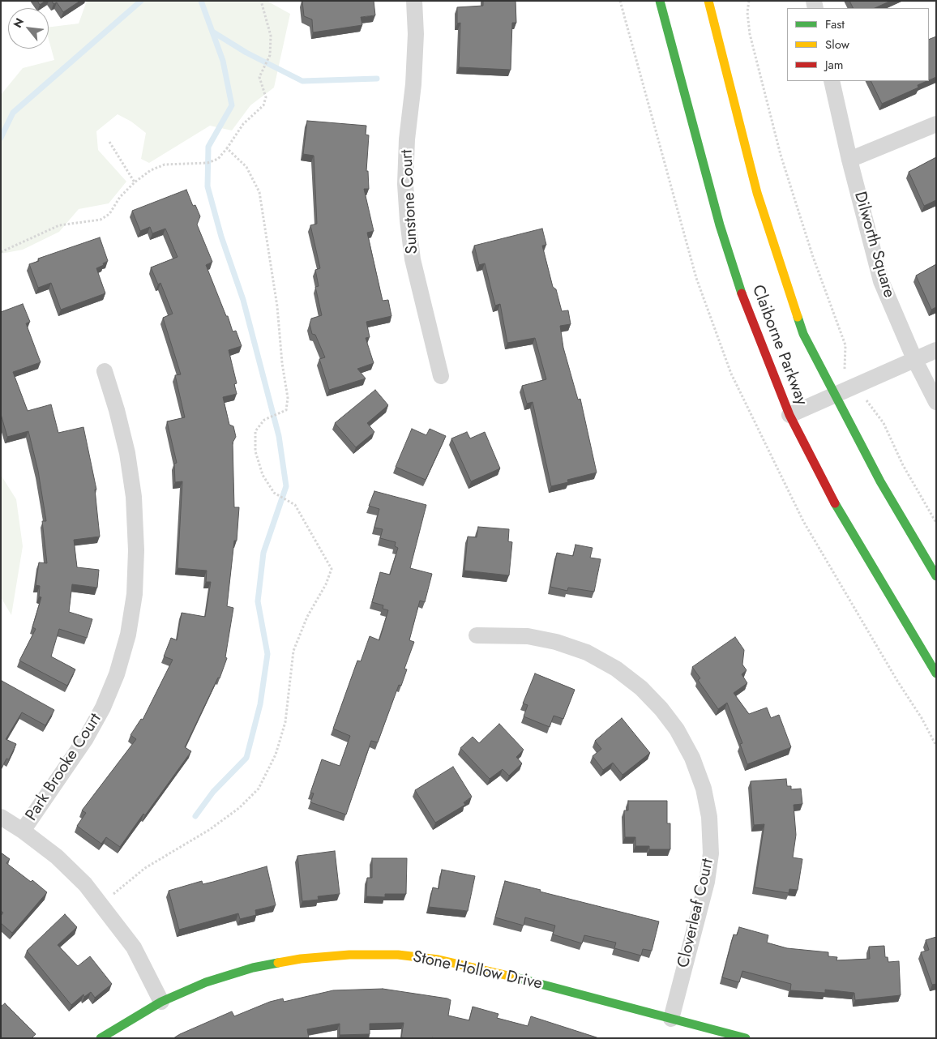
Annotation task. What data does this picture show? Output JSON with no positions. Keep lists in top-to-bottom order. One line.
{"streets":{"main road":["Claiborne Parkway","Stone Hollow Drive"],"street":["Sunstone Court","Dilworth Square","Park Brooke Court","Cloverleaf Court"]},"crossings":[["Cloverleaf Court","Stone Hollow Drive"]],"legend":["Fast","Slow","Jam"],"north":"top left"}
